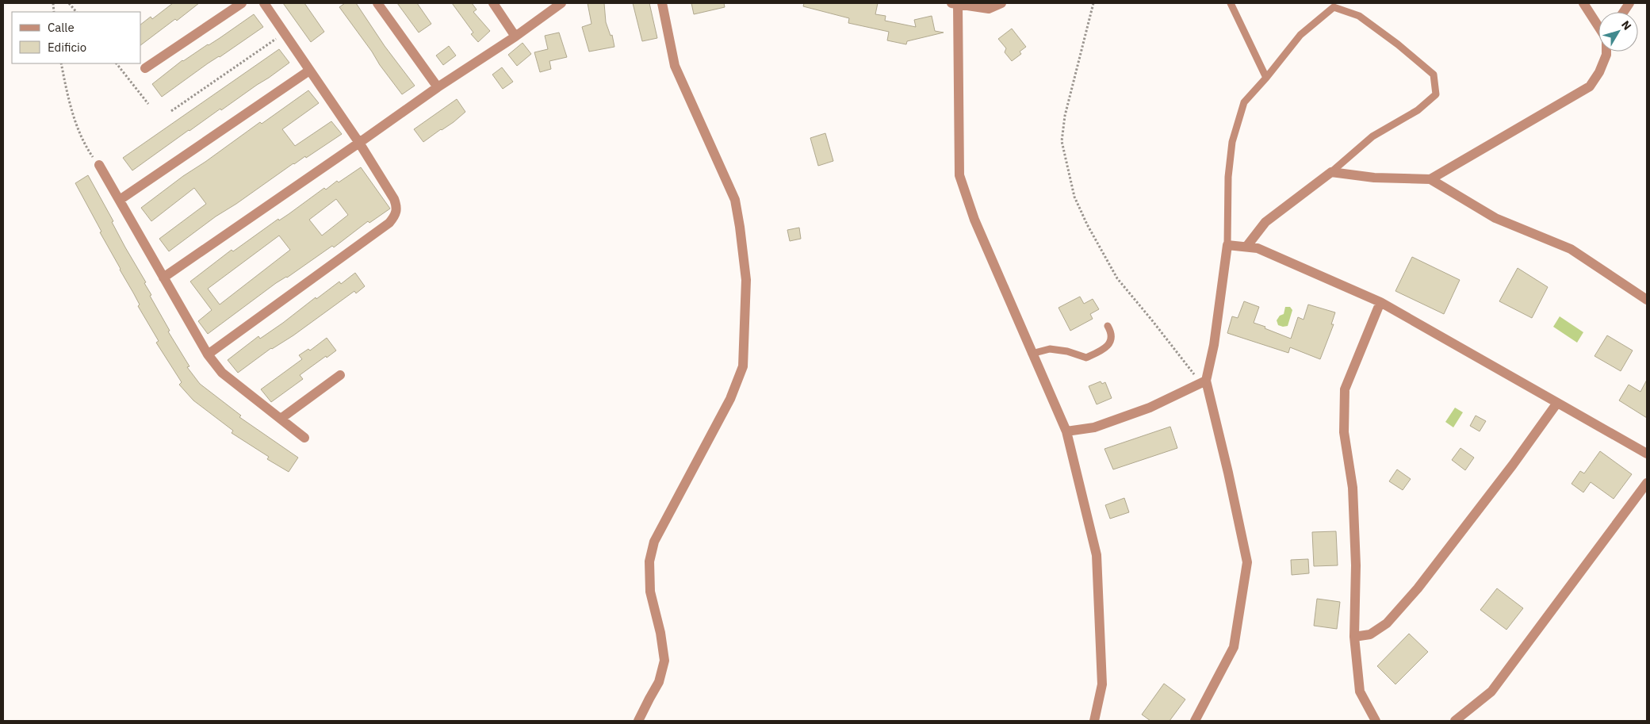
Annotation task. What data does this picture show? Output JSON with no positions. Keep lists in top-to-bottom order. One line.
{"legend":["Calle","Edificio"],"north":"top right"}
